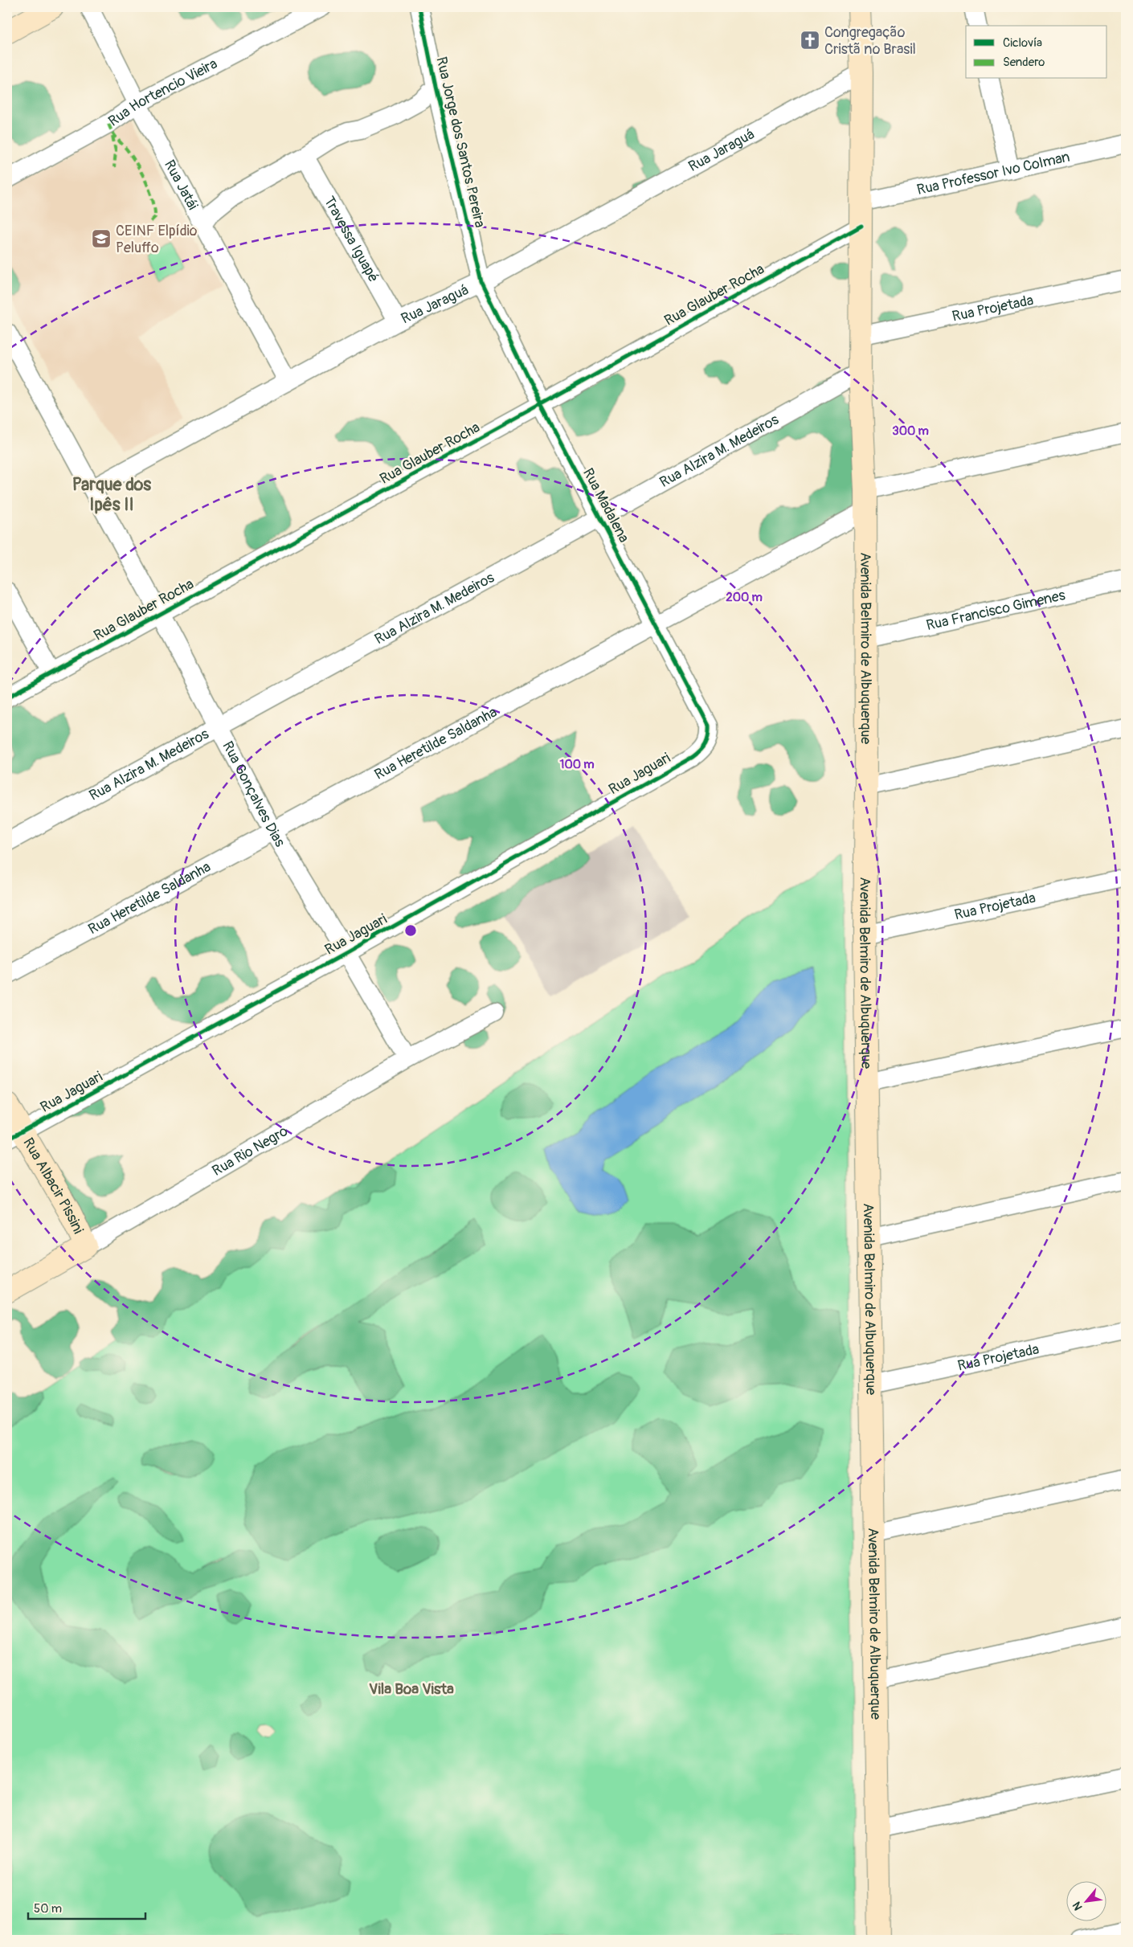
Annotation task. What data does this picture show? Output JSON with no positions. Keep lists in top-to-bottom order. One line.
{"streets":{"main road":["Avenida Belmiro de Albuquerque","Rua Rio Negro","Rua Albacir Pissini"],"street":["Rua Hortencio Vieira","Rua Jorge dos Santos Pereira","Rua Jaraguá","Rua Professor Ivo Colman","Rua Jatái","Travessa Iguapé","Rua Glauber Rocha","Rua Projetada","Rua Alzira M. Medeiros","Rua Madalena","Rua Francisco Gimenes","Rua Heretilde Saldanha","Rua Jaguari","Rua Gonçalves Dias"]},"crossings":[["Rua Hortencio Vieira","Rua Jatái"],["Rua Jorge dos Santos Pereira","Rua Jaraguá"],["Rua Jorge dos Santos Pereira","Rua Madalena"],["Rua Jaraguá","Rua Jatái"],["Rua Jaraguá","Travessa Iguapé"],["Rua Jaraguá","Rua Madalena"],["Rua Jaraguá","Avenida Belmiro de Albuquerque"],["Rua Jaraguá","Rua Gonçalves Dias"],["Rua Professor Ivo Colman","Avenida Belmiro de Albuquerque"],["Rua Glauber Rocha","Rua Madalena"],["Rua Glauber Rocha","Avenida Belmiro de Albuquerque"],["Rua Glauber Rocha","Rua Gonçalves Dias"],["Rua Projetada","Avenida Belmiro de Albuquerque"],["Rua Alzira M. Medeiros","Rua Madalena"],["Rua Alzira M. Medeiros","Avenida Belmiro de Albuquerque"],["Rua Alzira M. Medeiros","Rua Gonçalves Dias"],["Rua Madalena","Rua Heretilde Saldanha"],["Rua Madalena","Rua Jaguari"],["Rua Francisco Gimenes","Avenida Belmiro de Albuquerque"],["Avenida Belmiro de Albuquerque","Rua Heretilde Saldanha"],["Rua Heretilde Saldanha","Rua Gonçalves Dias"],["Rua Jaguari","Rua Gonçalves Dias"],["Rua Jaguari","Rua Albacir Pissini"],["Rua Gonçalves Dias","Rua Rio Negro"],["Rua Rio Negro","Rua Albacir Pissini"]],"districts":["Parque dos Ipês II","Vila Boa Vista"],"places":{"church":["Congregação Cristã no Brasil"],"school or university":["CEINF Elpídio Peluffo"]},"legend":["Ciclovía","Sendero"],"scale_bar":"50 m","north":"bottom left","rings":["300 m","200 m","100 m"]}
